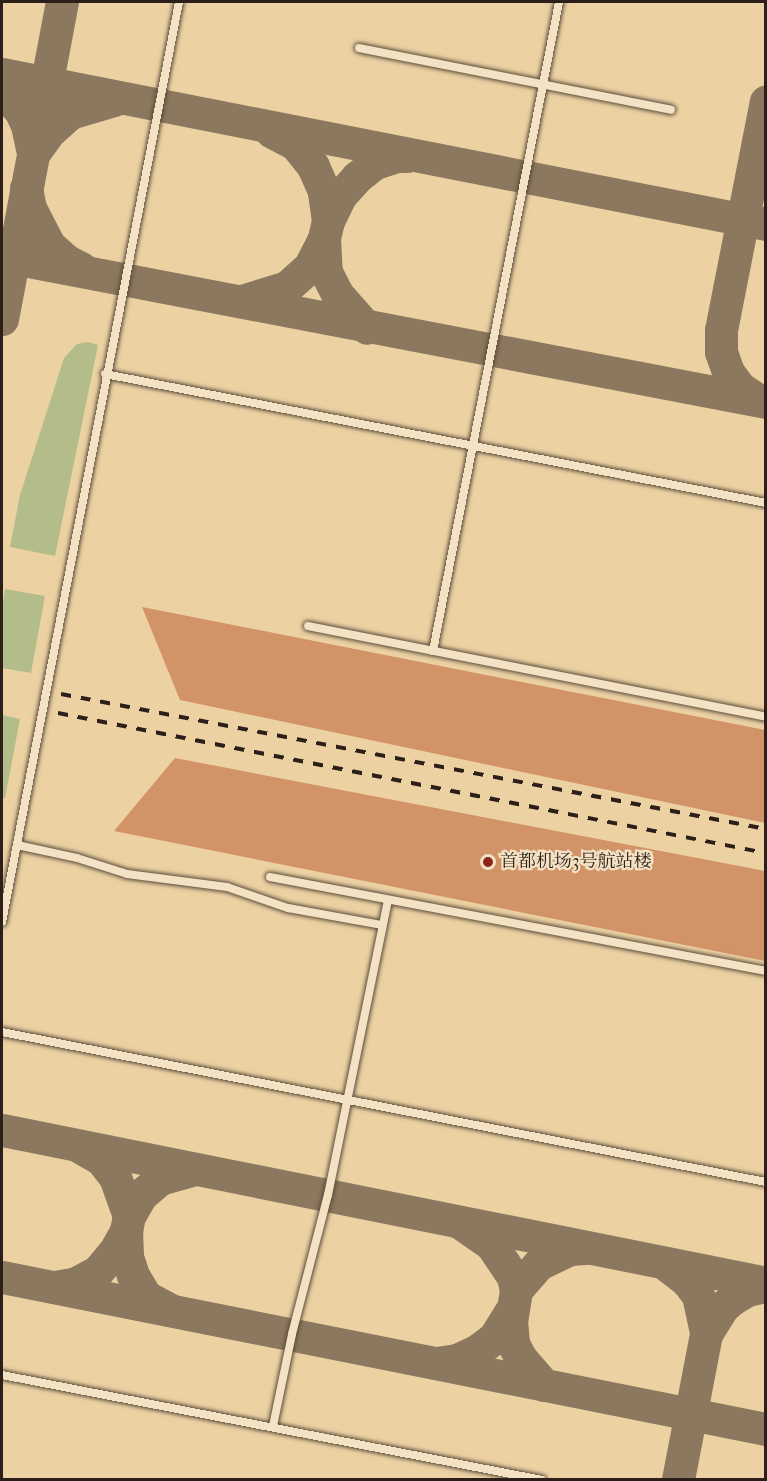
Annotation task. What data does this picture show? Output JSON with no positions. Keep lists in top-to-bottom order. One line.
{"places":["首都机场3号航站楼"]}
